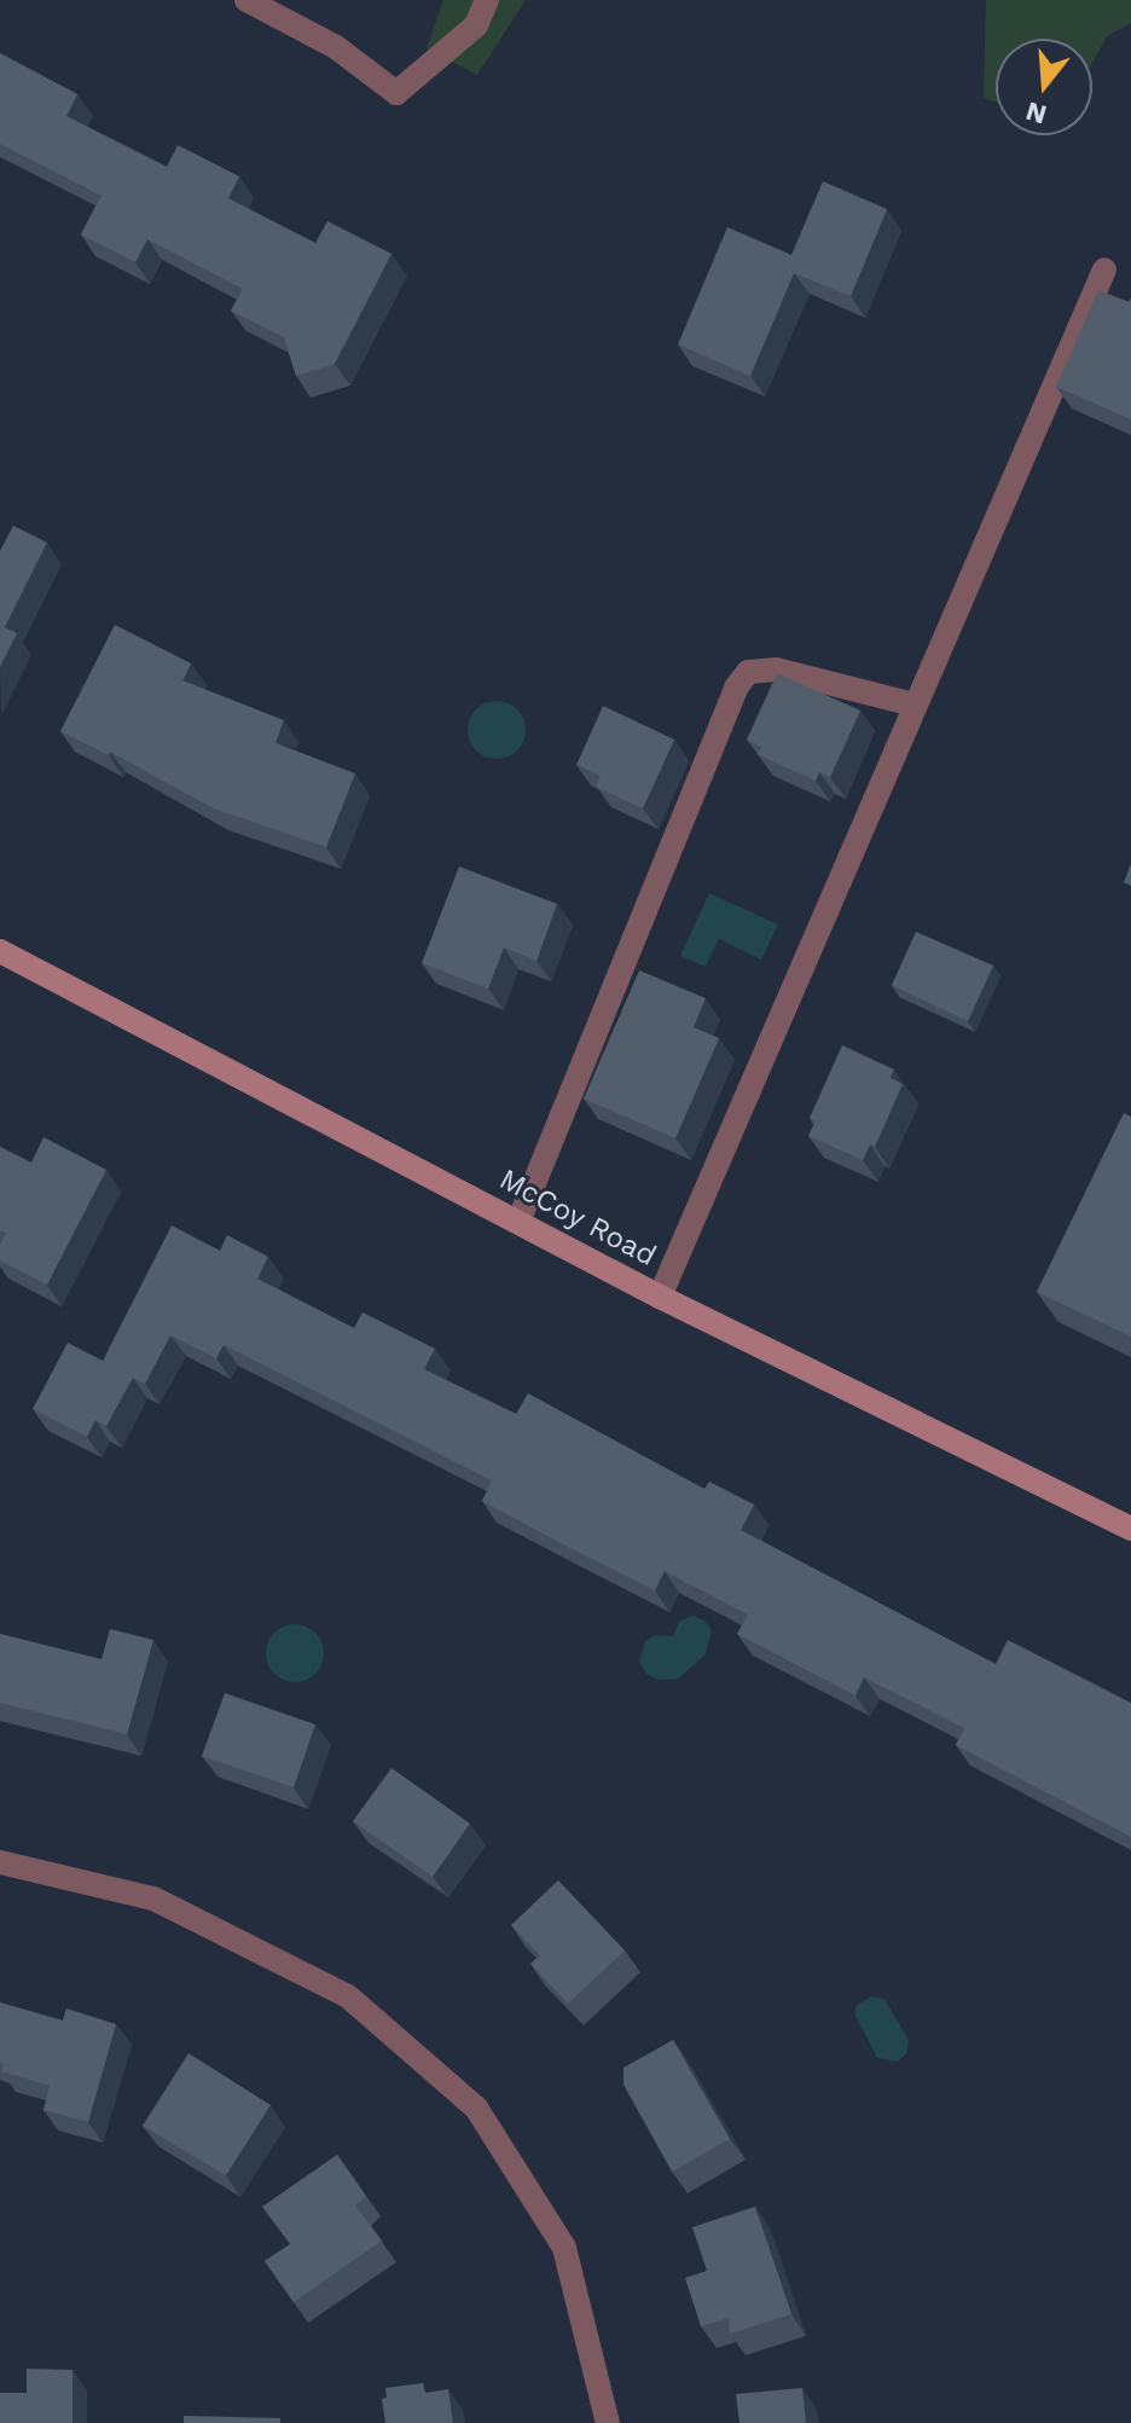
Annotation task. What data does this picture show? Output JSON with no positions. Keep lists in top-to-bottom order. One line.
{"streets":{"street":["McCoy Road"]},"north":"bottom"}
